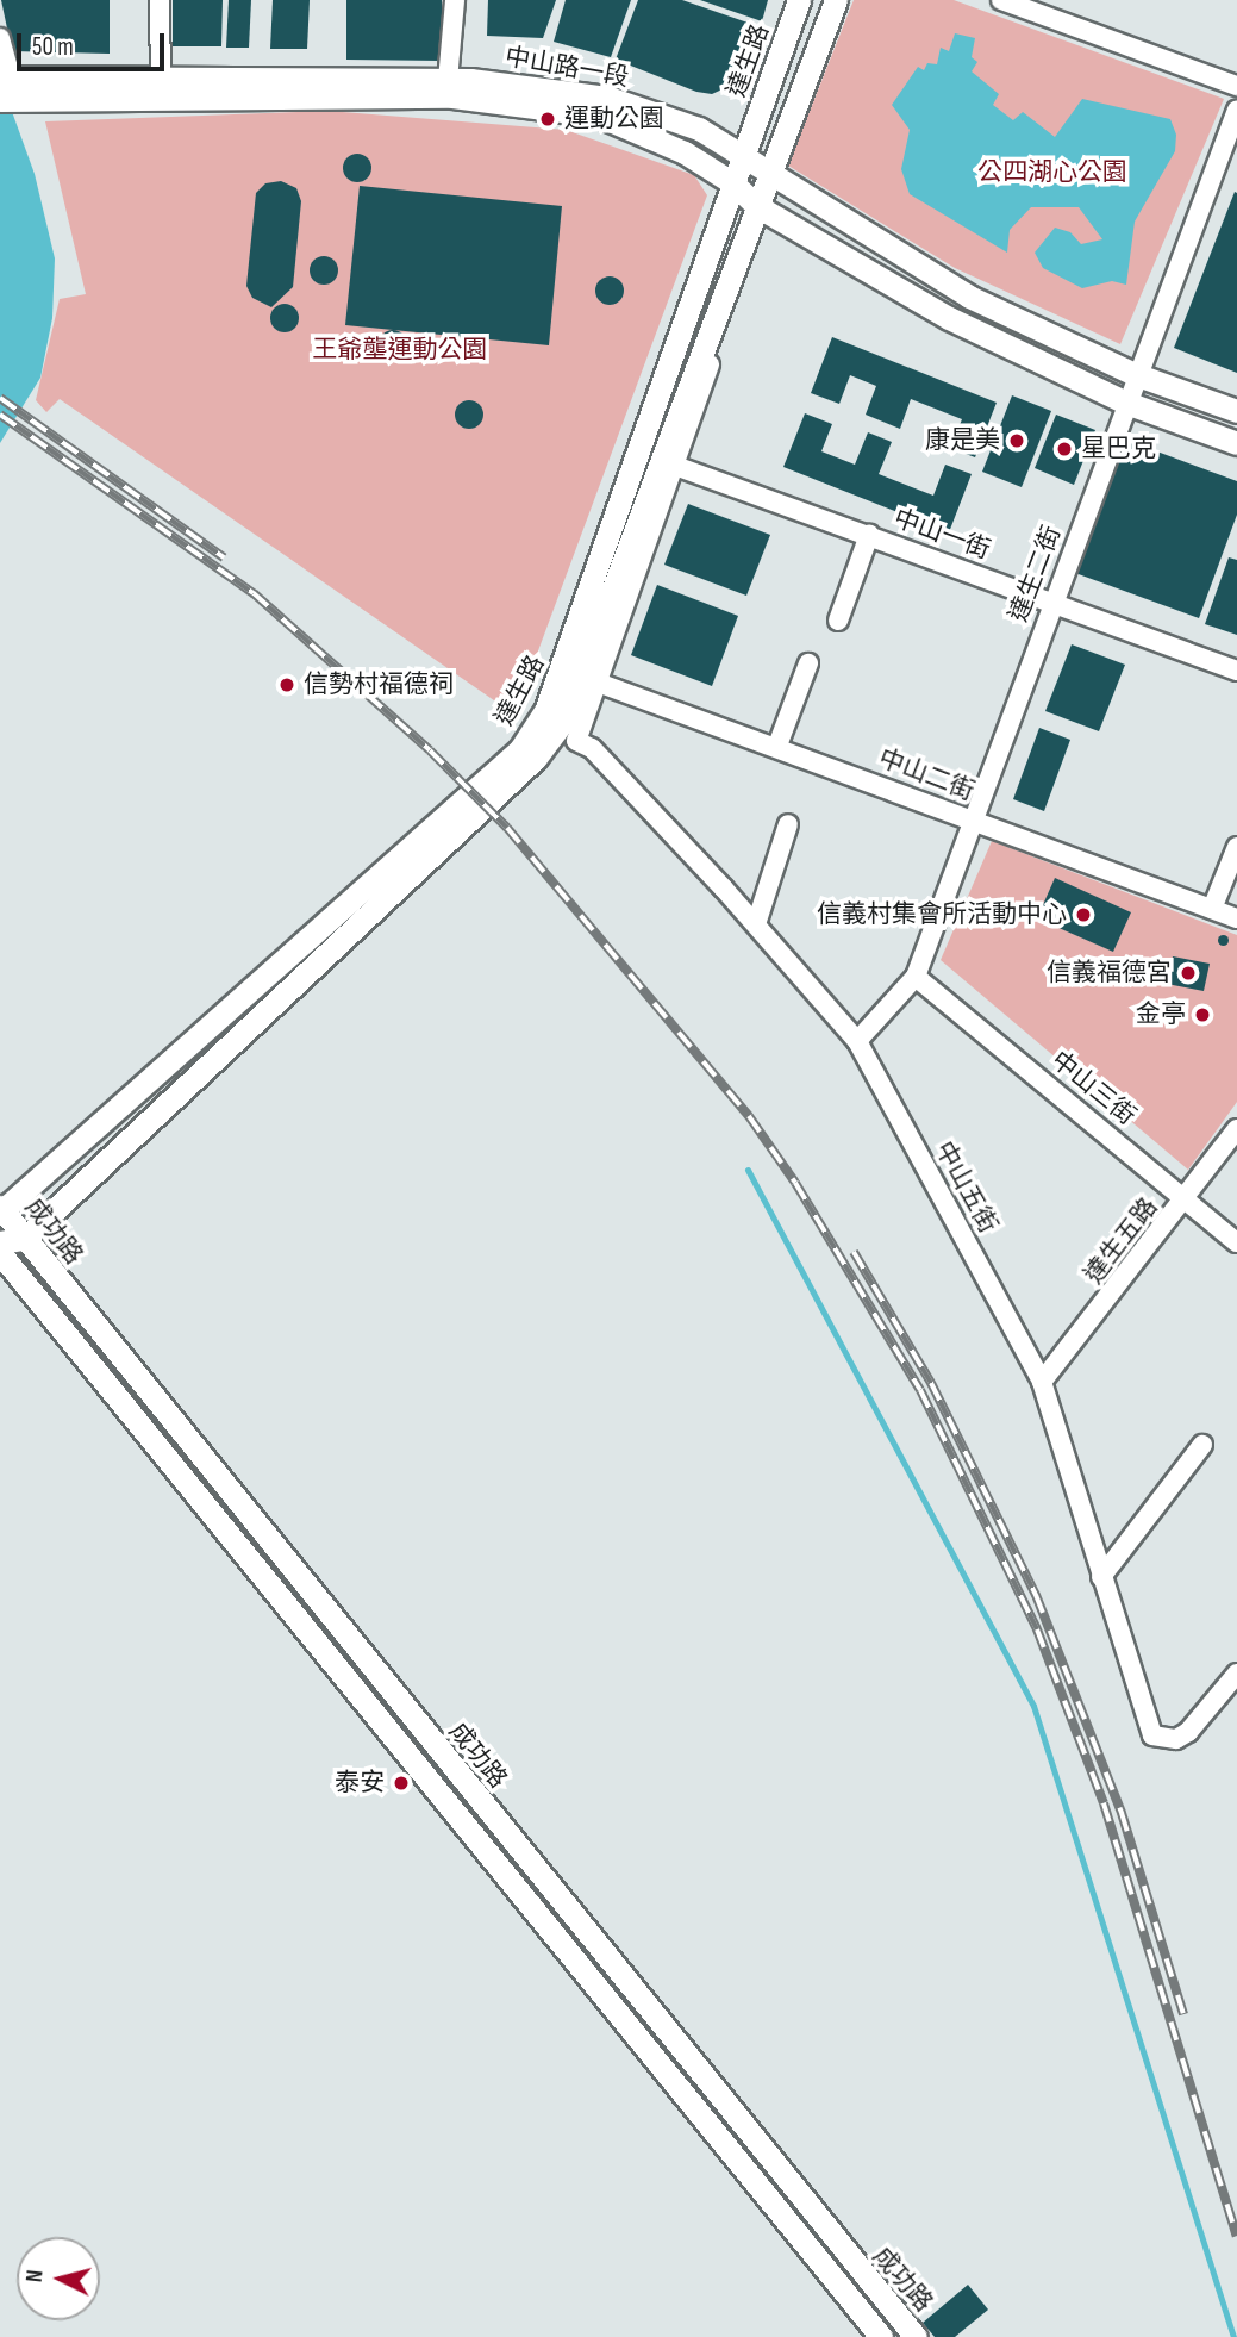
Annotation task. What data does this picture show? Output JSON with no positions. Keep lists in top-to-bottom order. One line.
{"streets":{"street":["達生路","中山路一段","中山一街","達生二街","中山二街","中山三街","中山五街","成功路","達生五路"]},"crossings":[["達生路","中山路一段"],["達生路","中山一街"],["達生路","中山二街"],["達生路","中山五街"],["達生路","成功路"],["中山路一段","達生二街"],["中山一街","達生二街"],["達生二街","中山二街"],["達生二街","中山三街"],["達生二街","中山五街"],["中山三街","達生五路"],["中山五街","達生五路"]],"parks":["公四湖心公園","王爺壟運動公園"],"places":["運動公園","康是美","星巴克","信勢村福德祠","信義村集會所活動中心","信義福德宮","金亭","泰安"],"scale_bar":"50 m","north":"left"}
